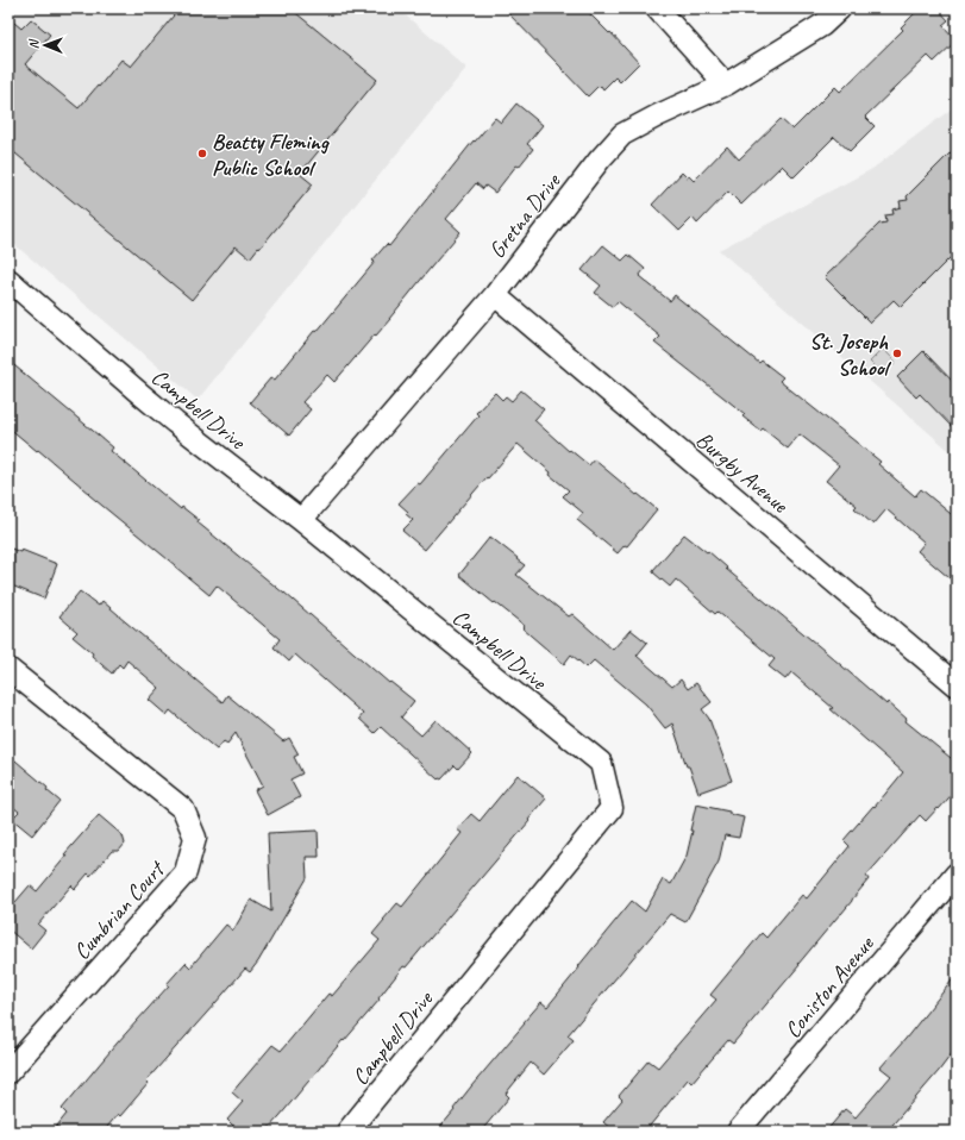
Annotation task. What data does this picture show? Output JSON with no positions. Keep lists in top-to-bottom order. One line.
{"streets":{"street":["Gretna Drive","Campbell Drive","Burgby Avenue","Cumbrian Court","Coniston Avenue"]},"crossings":[["Gretna Drive","Campbell Drive"],["Gretna Drive","Burgby Avenue"]],"places":["Beatty Fleming Public School","St. Joseph School"],"north":"left"}
